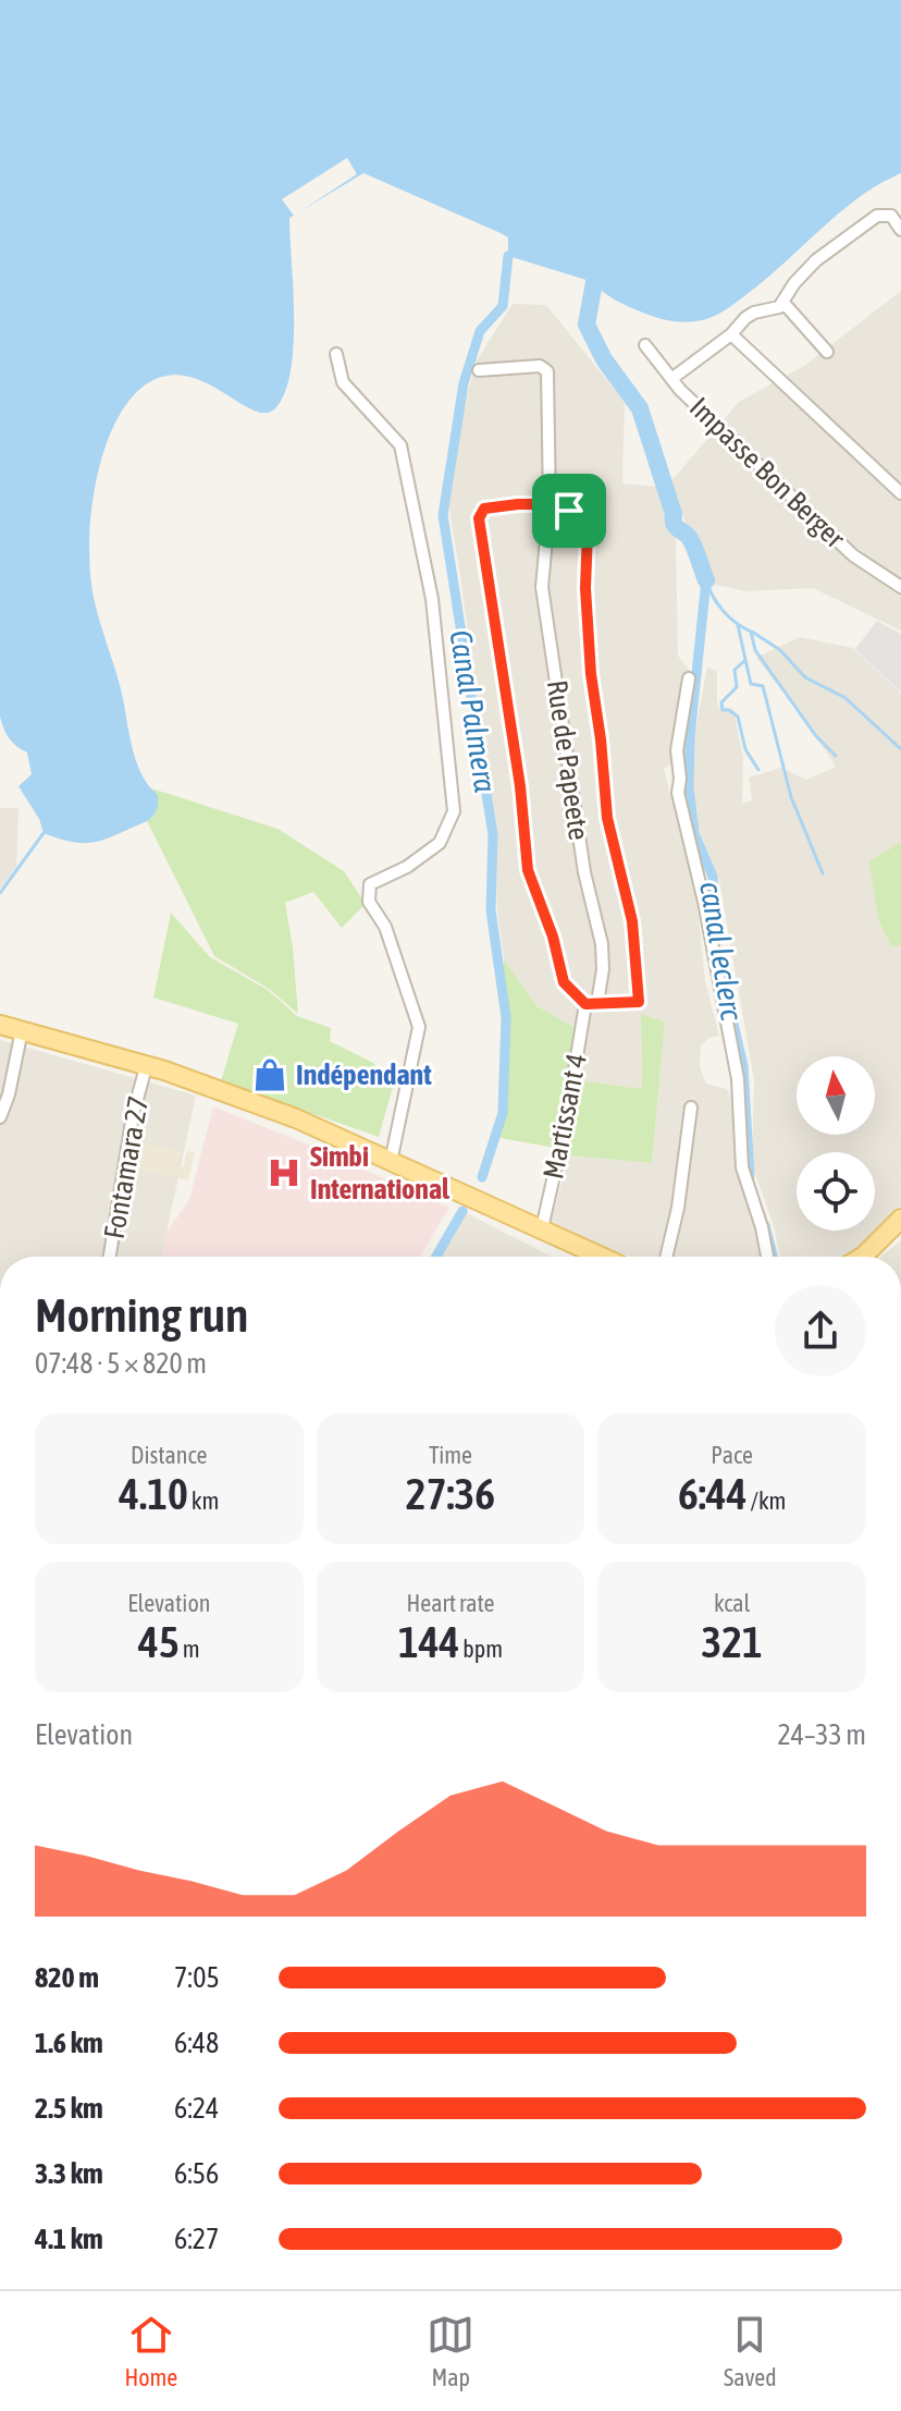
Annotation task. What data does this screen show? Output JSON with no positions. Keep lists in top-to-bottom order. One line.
{"streets":{"street":["Impasse Bon Berger","Rue de Papeete","Martissant 4","Fontamara 27"]},"crossings":[["Rue de Papeete","Martissant 4"]],"water":["Canal Palmera","canal leclerc"],"places":{"shop":["Indépendant"],"hospital":["Simbi International"]},"north":"top","page":{"heading":["Morning run","07:48 · 5 × 820 m"],"stats":[["Distance","4.10 km"],["Time","27:36"],["Pace","6:44 /km"],["Elevation","45 m"],["Heart rate","144 bpm"],["kcal","321"]],"chart":["Elevation","24–33 m"],"list":[{"name":"820 m","note":"7:05"},{"name":"1.6 km","note":"6:48"},{"name":"2.5 km","note":"6:24"},{"name":"3.3 km","note":"6:56"},{"name":"4.1 km","note":"6:27"}],"tabs":["Home","Map","Saved"]}}
